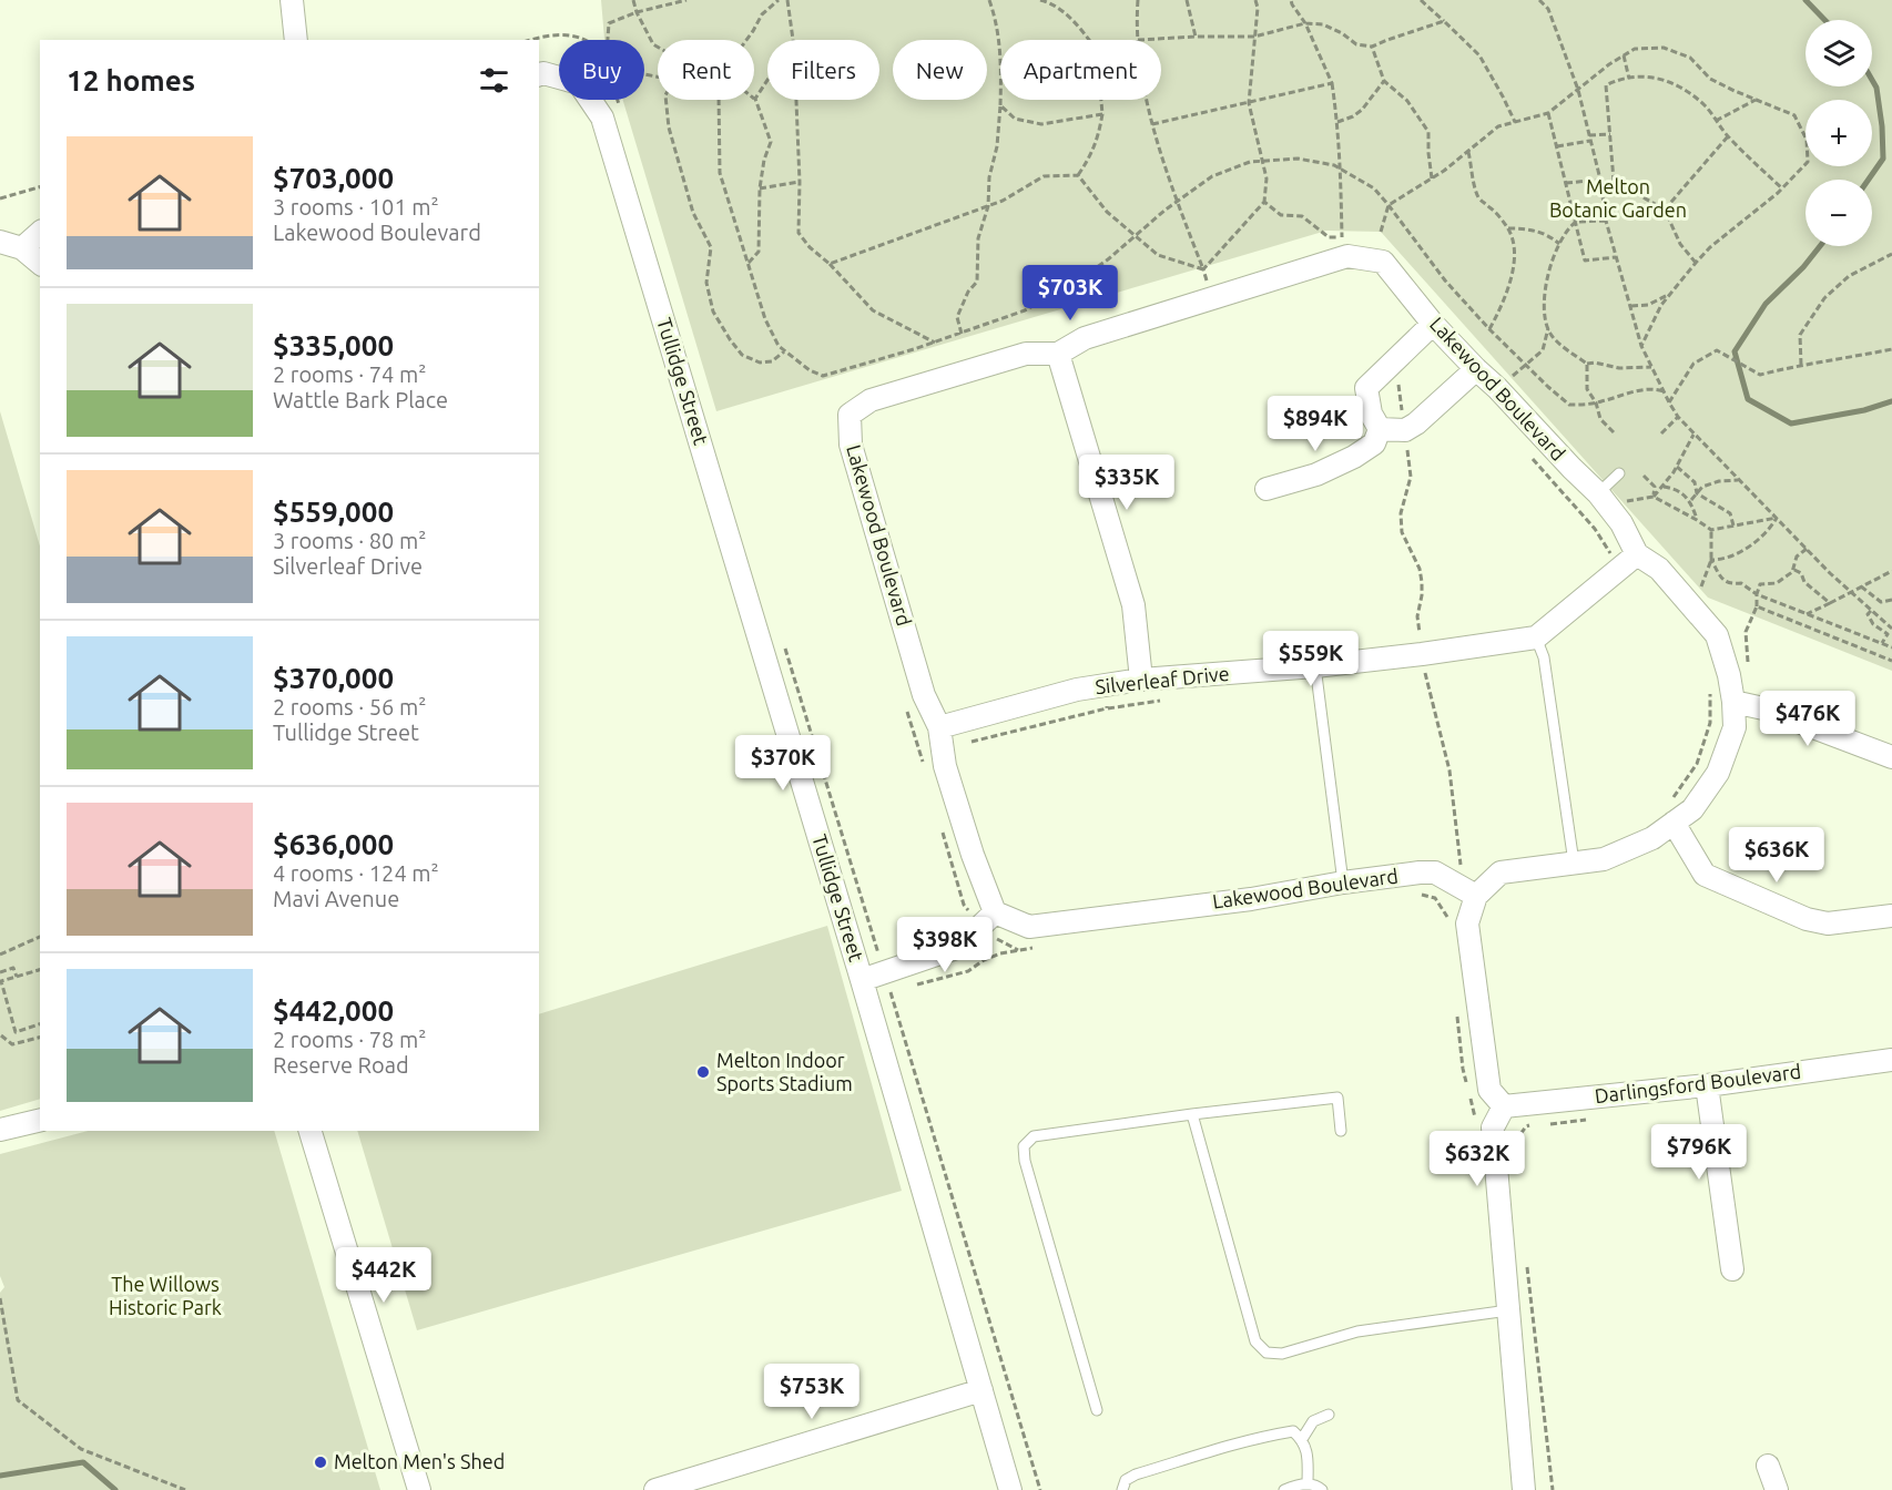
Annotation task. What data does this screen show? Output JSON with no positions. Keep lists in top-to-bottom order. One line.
{"streets":{"street":["Tullidge Street","Lakewood Boulevard","Silverleaf Drive","Darlingsford Boulevard"]},"crossings":[["Lakewood Boulevard","Silverleaf Drive"]],"parks":["Melton Botanic Garden","The Willows Historic Park"],"places":["Melton Indoor Sports Stadium","Melton Men's Shed"],"page":{"map_buttons":["+","−"],"chip":["Buy","Rent","Filters","New","Apartment"],"heading":"12 homes","list":[{"name":"$703,000","note":"3 rooms · 101 m² · Lakewood Boulevard"},{"name":"$335,000","note":"2 rooms · 74 m² · Wattle Bark Place"},{"name":"$559,000","note":"3 rooms · 80 m² · Silverleaf Drive"},{"name":"$370,000","note":"2 rooms · 56 m² · Tullidge Street"},{"name":"$636,000","note":"4 rooms · 124 m² · Mavi Avenue"},{"name":"$442,000","note":"2 rooms · 78 m² · Reserve Road"}],"price":["$703K","$894K","$335K","$559K","$476K","$370K","$636K","$398K","$796K","$632K","$442K","$753K"]}}
